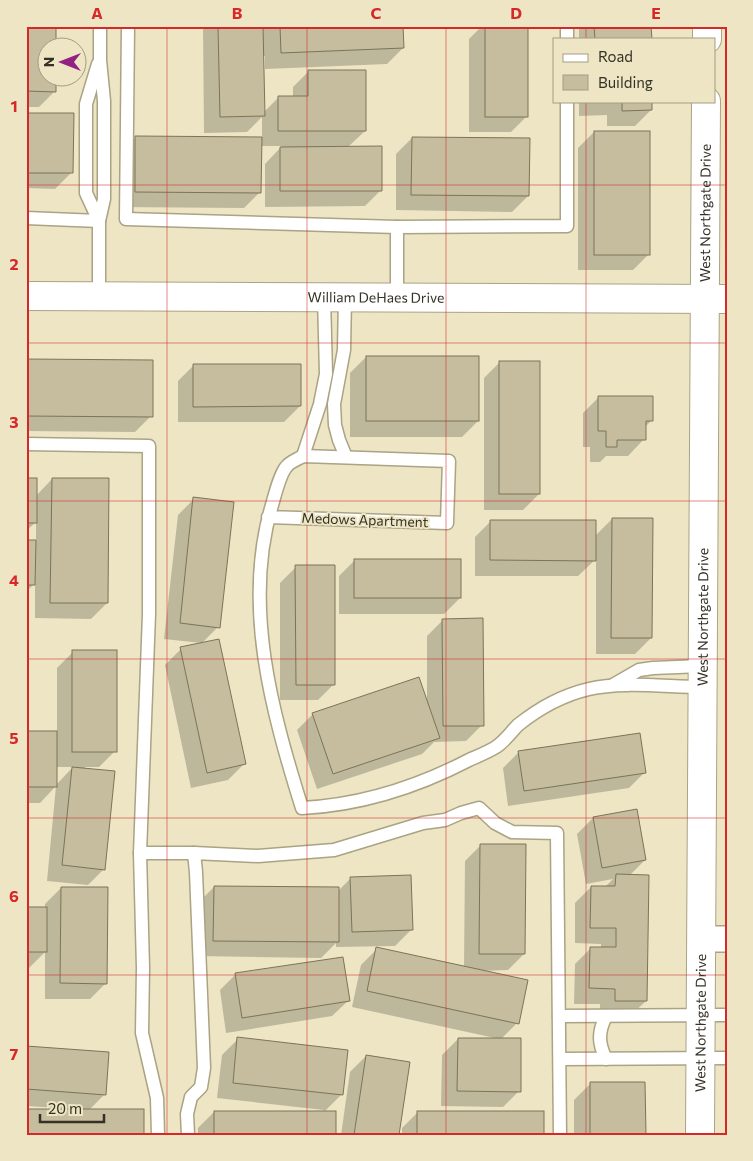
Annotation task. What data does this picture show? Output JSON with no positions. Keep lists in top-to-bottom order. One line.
{"streets":{"main road":["West Northgate Drive","William DeHaes Drive"],"lane":["Medows Apartment"]},"crossings":[["West Northgate Drive","William DeHaes Drive"]],"legend":["Road","Building"],"scale_bar":"20 m","north":"left","grid":{"columns":["A","B","C","D","E"],"rows":["1","2","3","4","5","6","7"]}}
